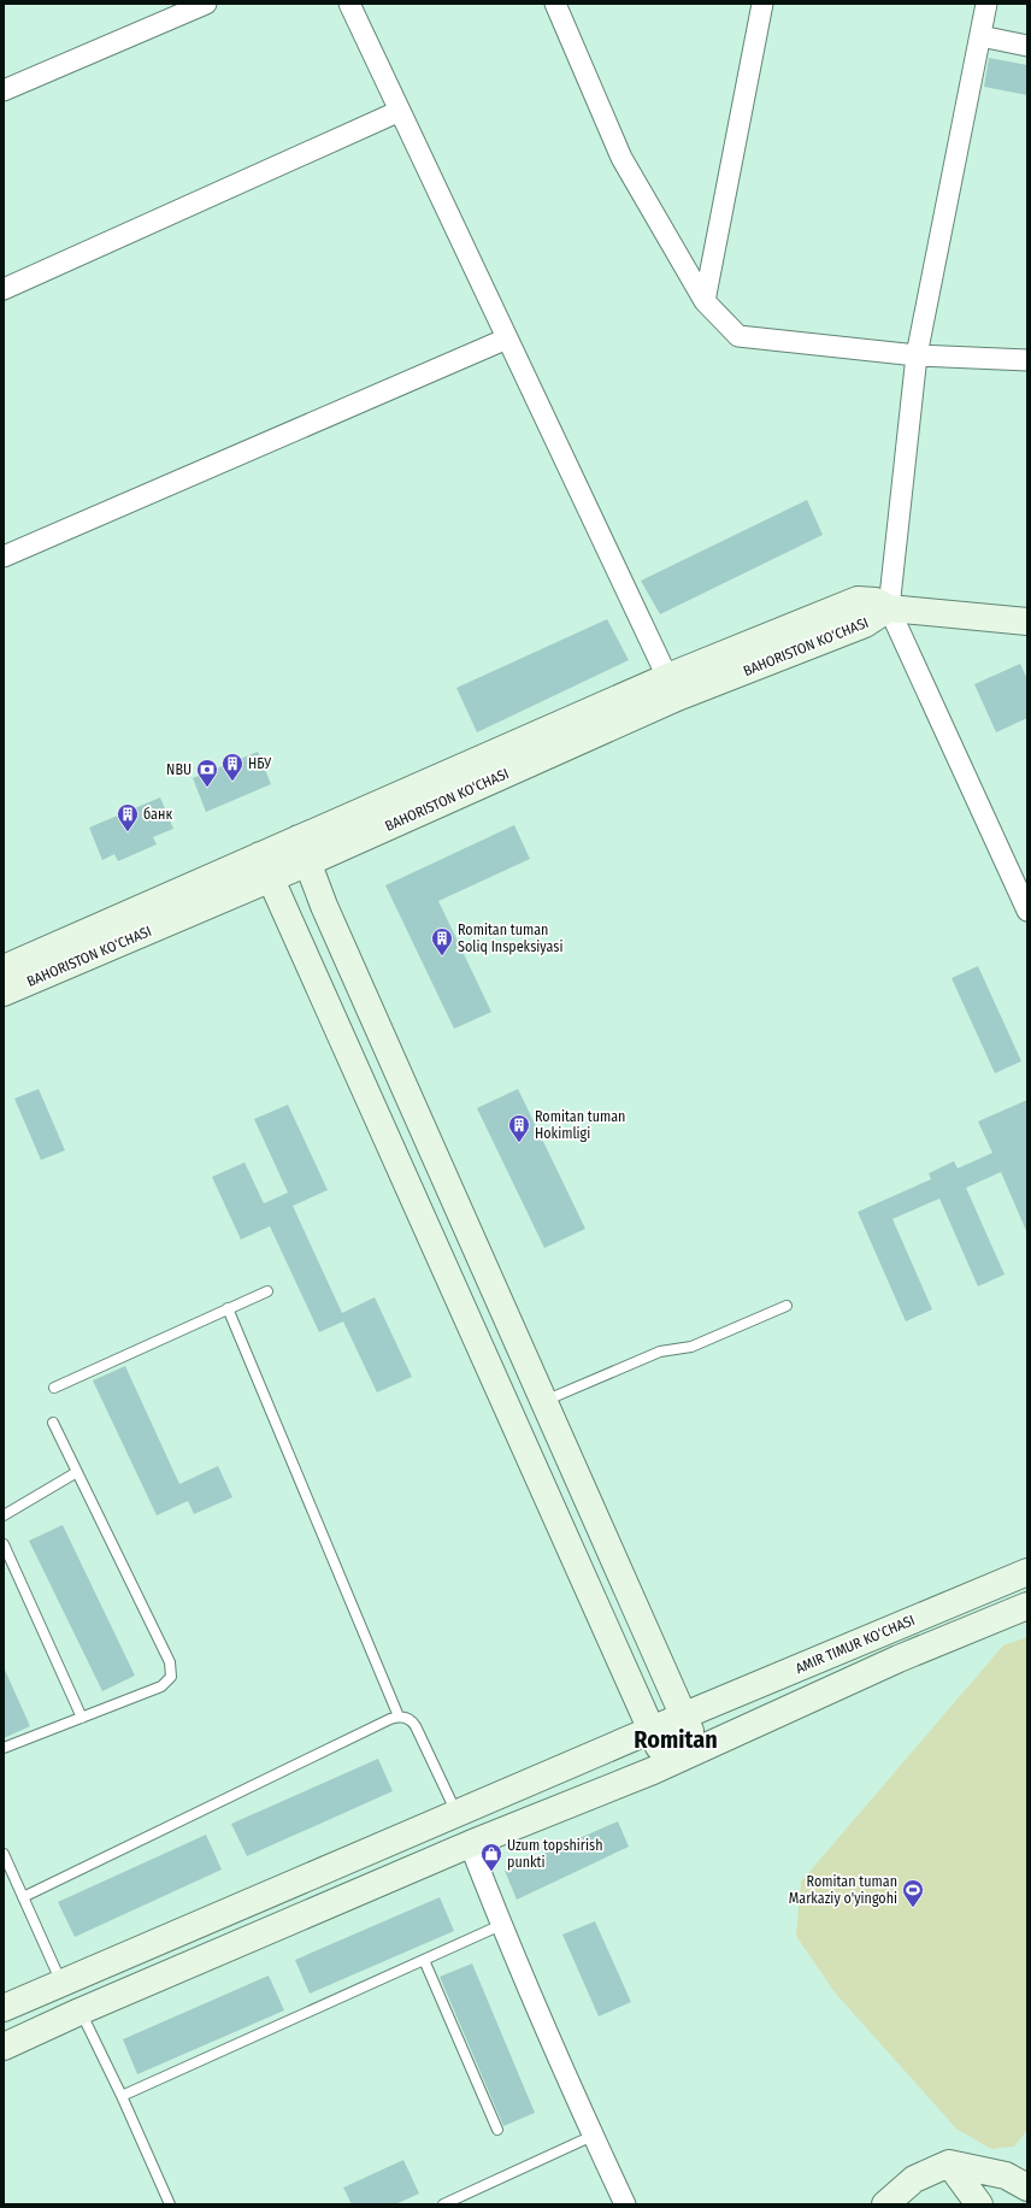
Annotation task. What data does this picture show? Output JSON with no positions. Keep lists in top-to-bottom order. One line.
{"streets":{"street":["BAHORISTON KO‘CHASI","AMIR TIMUR KO‘CHASI"]},"districts":["Romitan"],"places":{"building":["НБУ","банк","Romitan tuman Soliq Inspeksiyasi","Romitan tuman Hokimligi"],"bank":["NBU"],"shop":["Uzum topshirish punkti"],"sports":["Romitan tuman Markaziy o'yingohi"]}}
